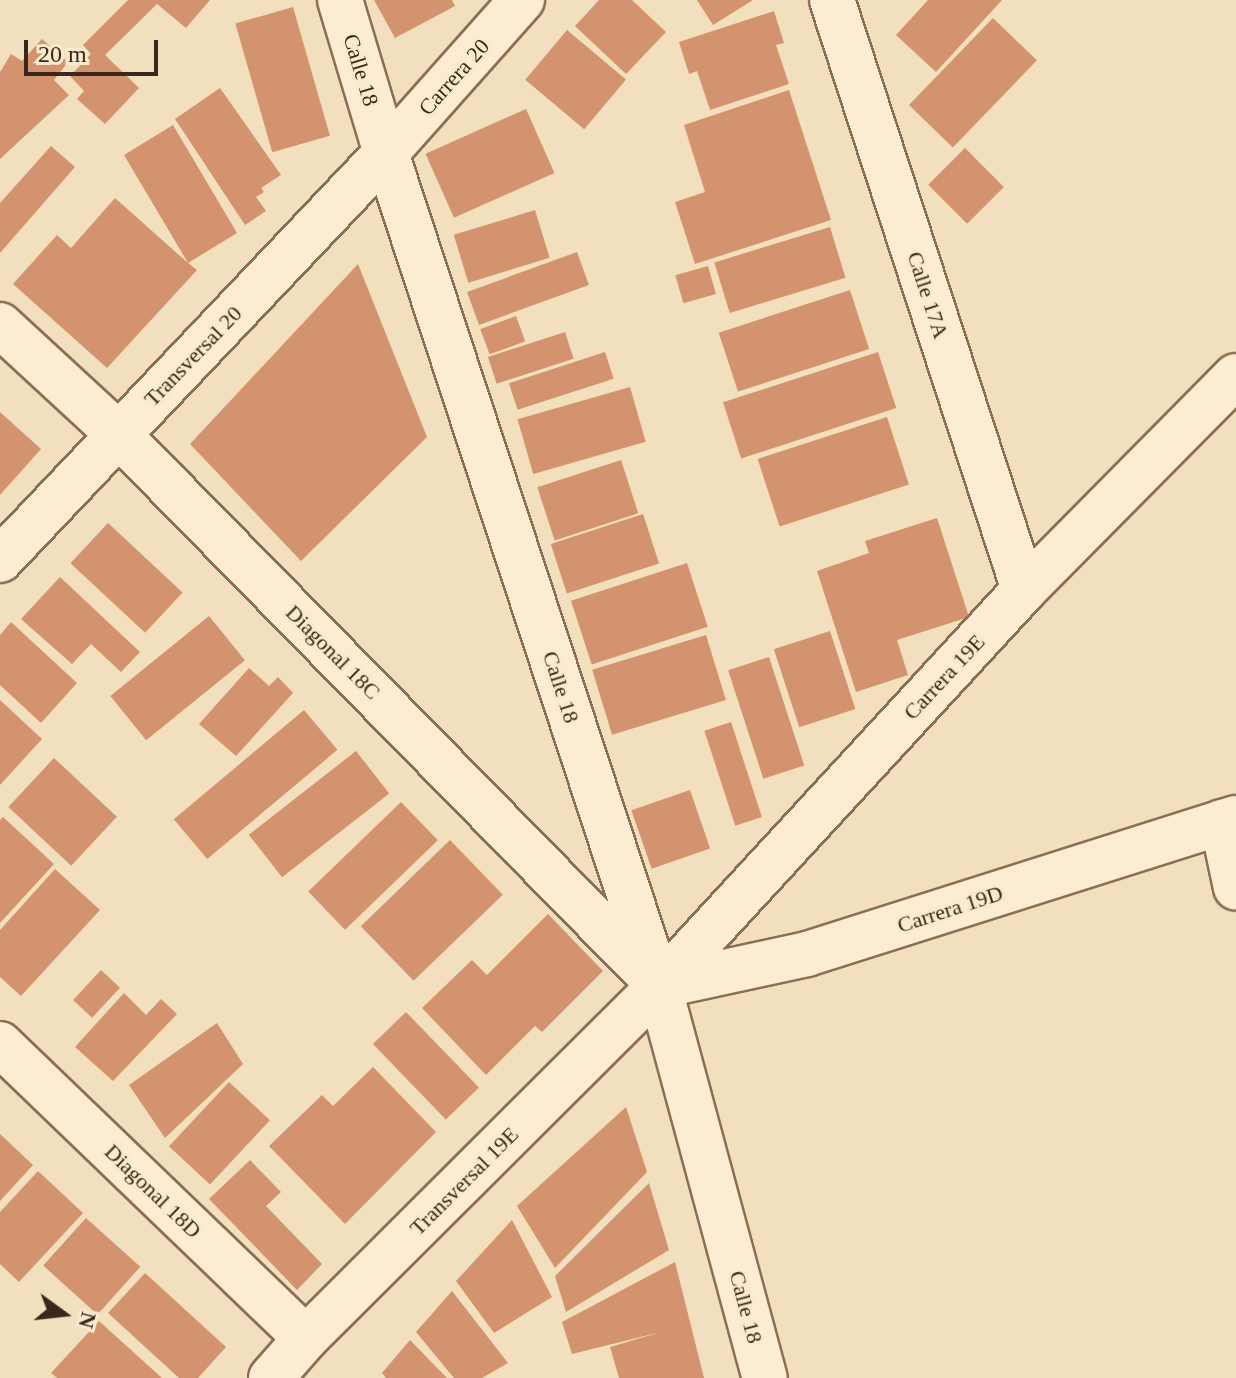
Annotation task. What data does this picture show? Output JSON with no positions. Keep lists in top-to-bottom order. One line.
{"streets":{"street":["Calle 18","Carrera 20","Calle 17A","Transversal 20","Diagonal 18C","Carrera 19E","Carrera 19D","Transversal 19E","Diagonal 18D"]},"crossings":[["Calle 18","Carrera 20"],["Calle 18","Transversal 20"],["Calle 18","Diagonal 18C"],["Calle 18","Carrera 19E"],["Calle 18","Carrera 19D"],["Calle 18","Transversal 19E"],["Carrera 20","Transversal 20"],["Calle 17A","Carrera 19E"],["Transversal 20","Diagonal 18C"],["Diagonal 18C","Carrera 19E"],["Diagonal 18C","Carrera 19D"],["Diagonal 18C","Transversal 19E"],["Carrera 19E","Carrera 19D"],["Carrera 19E","Transversal 19E"],["Carrera 19D","Transversal 19E"],["Transversal 19E","Diagonal 18D"]],"scale_bar":"20 m","north":"right"}
